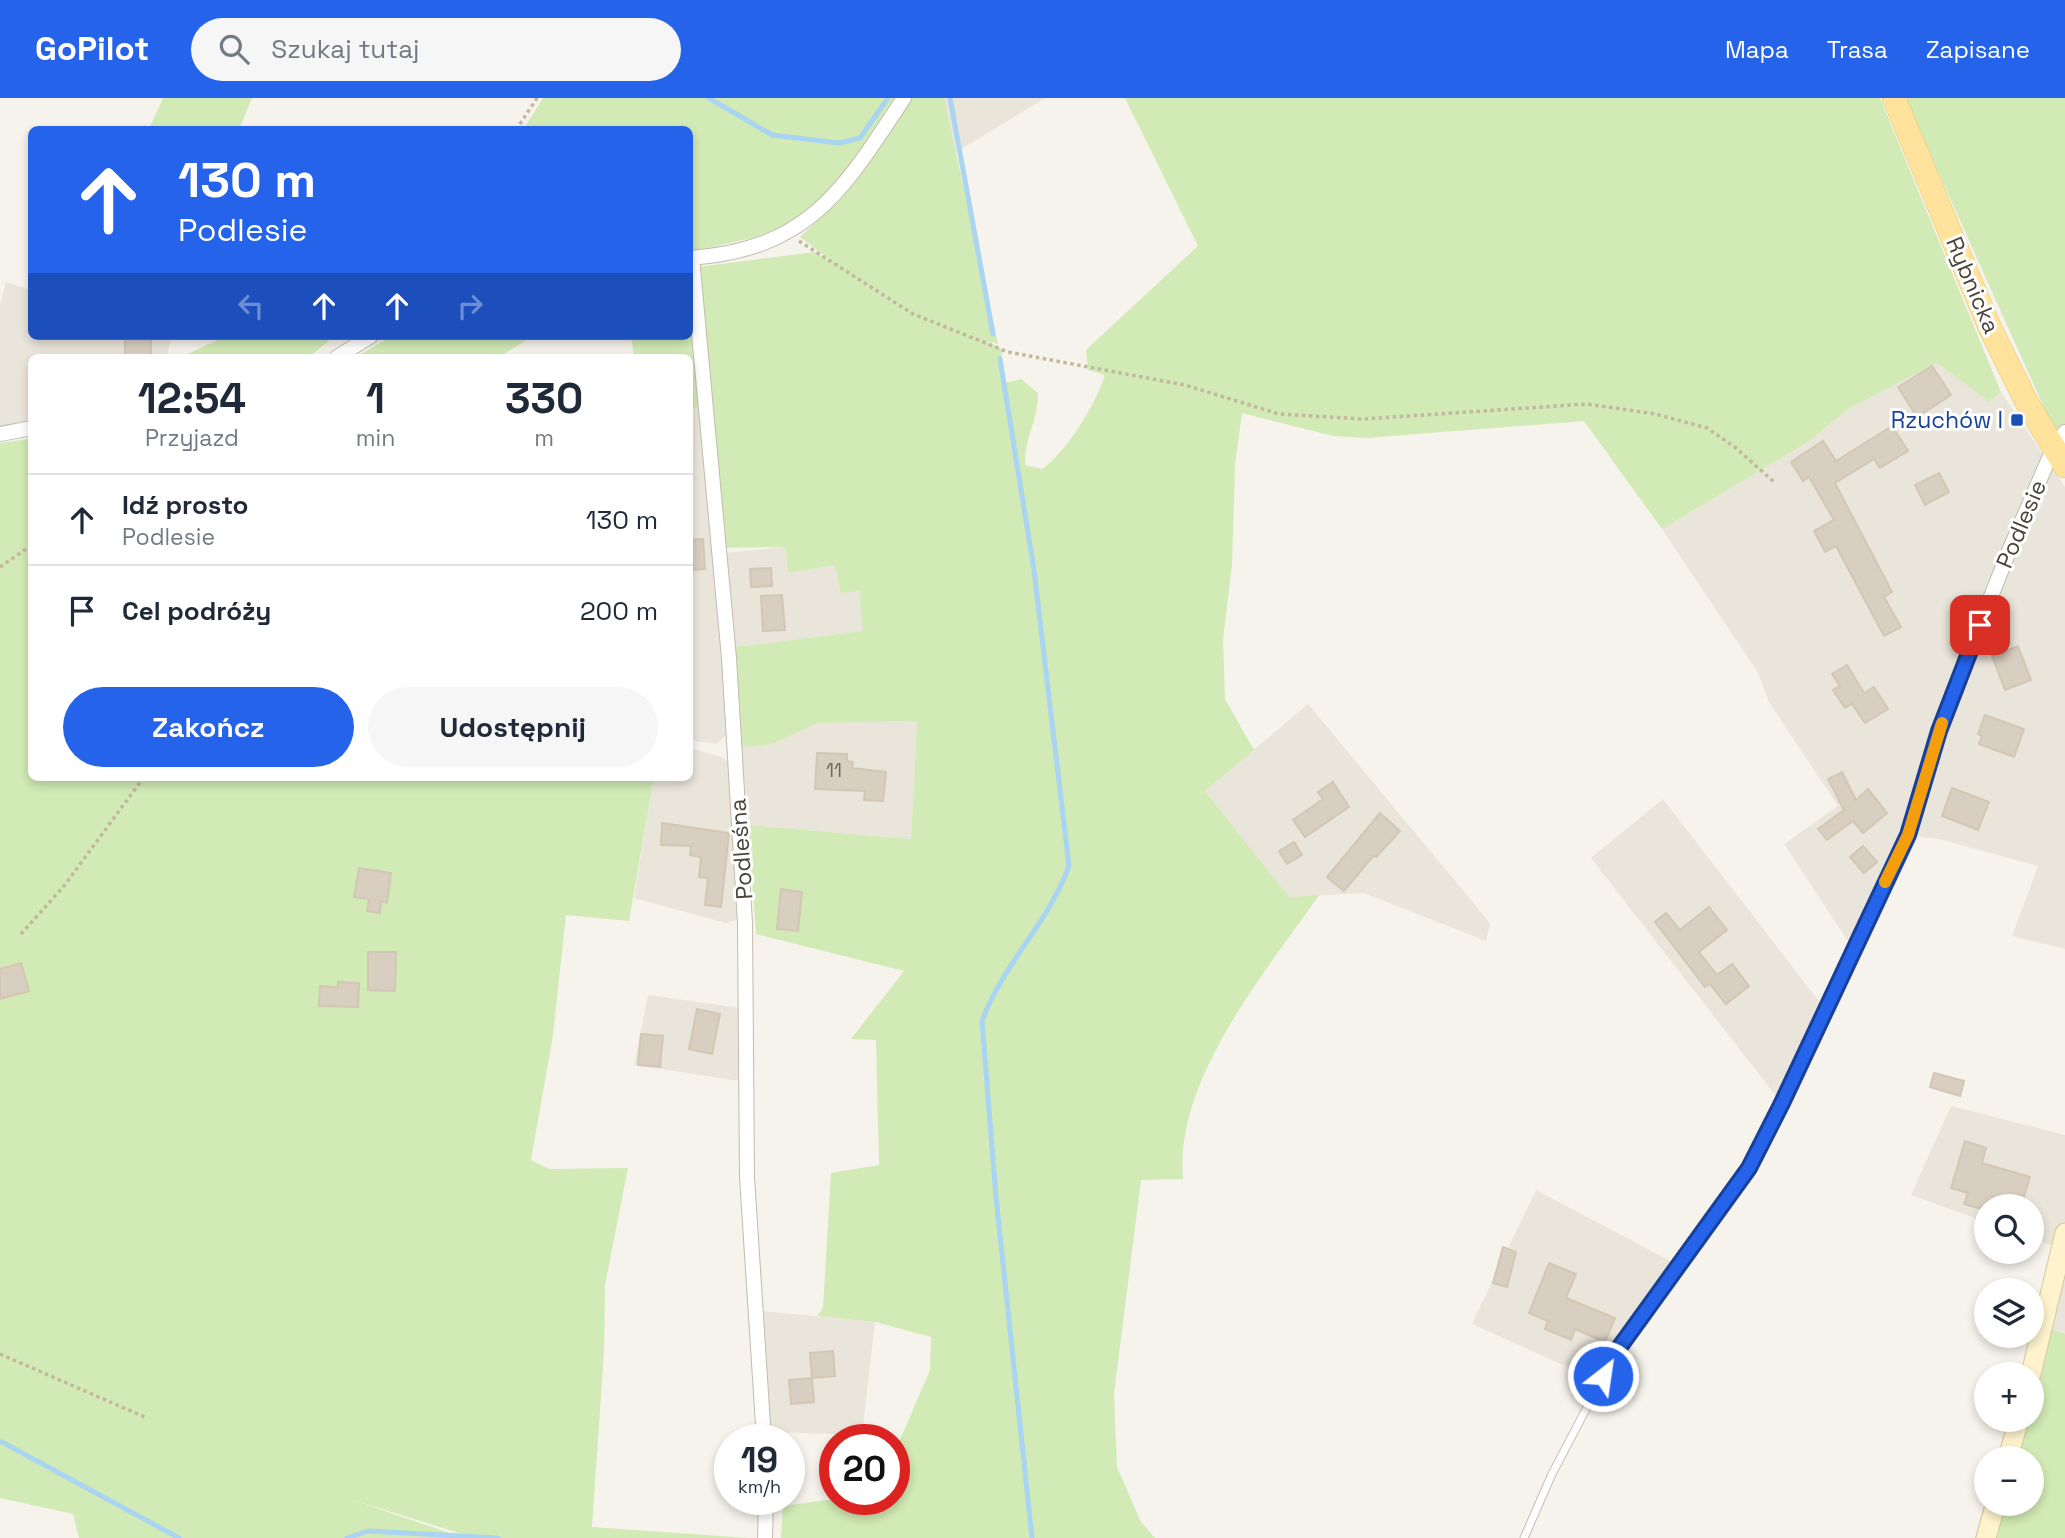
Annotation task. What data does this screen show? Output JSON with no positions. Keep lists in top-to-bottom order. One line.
{"streets":{"main road":["Rybnicka"],"street":["Podlesie","Podleśna"]},"crossings":[["Rybnicka","Podlesie"]],"places":{"transit":["Rzuchów I"]},"house_numbers":["11"],"page":{"header":"GoPilot","search":"Szukaj tutaj","nav":["Mapa","Trasa","Zapisane"],"turn":["130 m","Podlesie"],"eta":["12:54","Przyjazd","1","min","330","m"],"list":[{"name":"Idź prosto","note":"Podlesie","value":"130 m"},{"name":"Cel podróży","value":"200 m"}],"buttons":["Zakończ","Udostępnij"],"map_buttons":["+","−"],"speed":"19 km/h","limit":"20"}}
